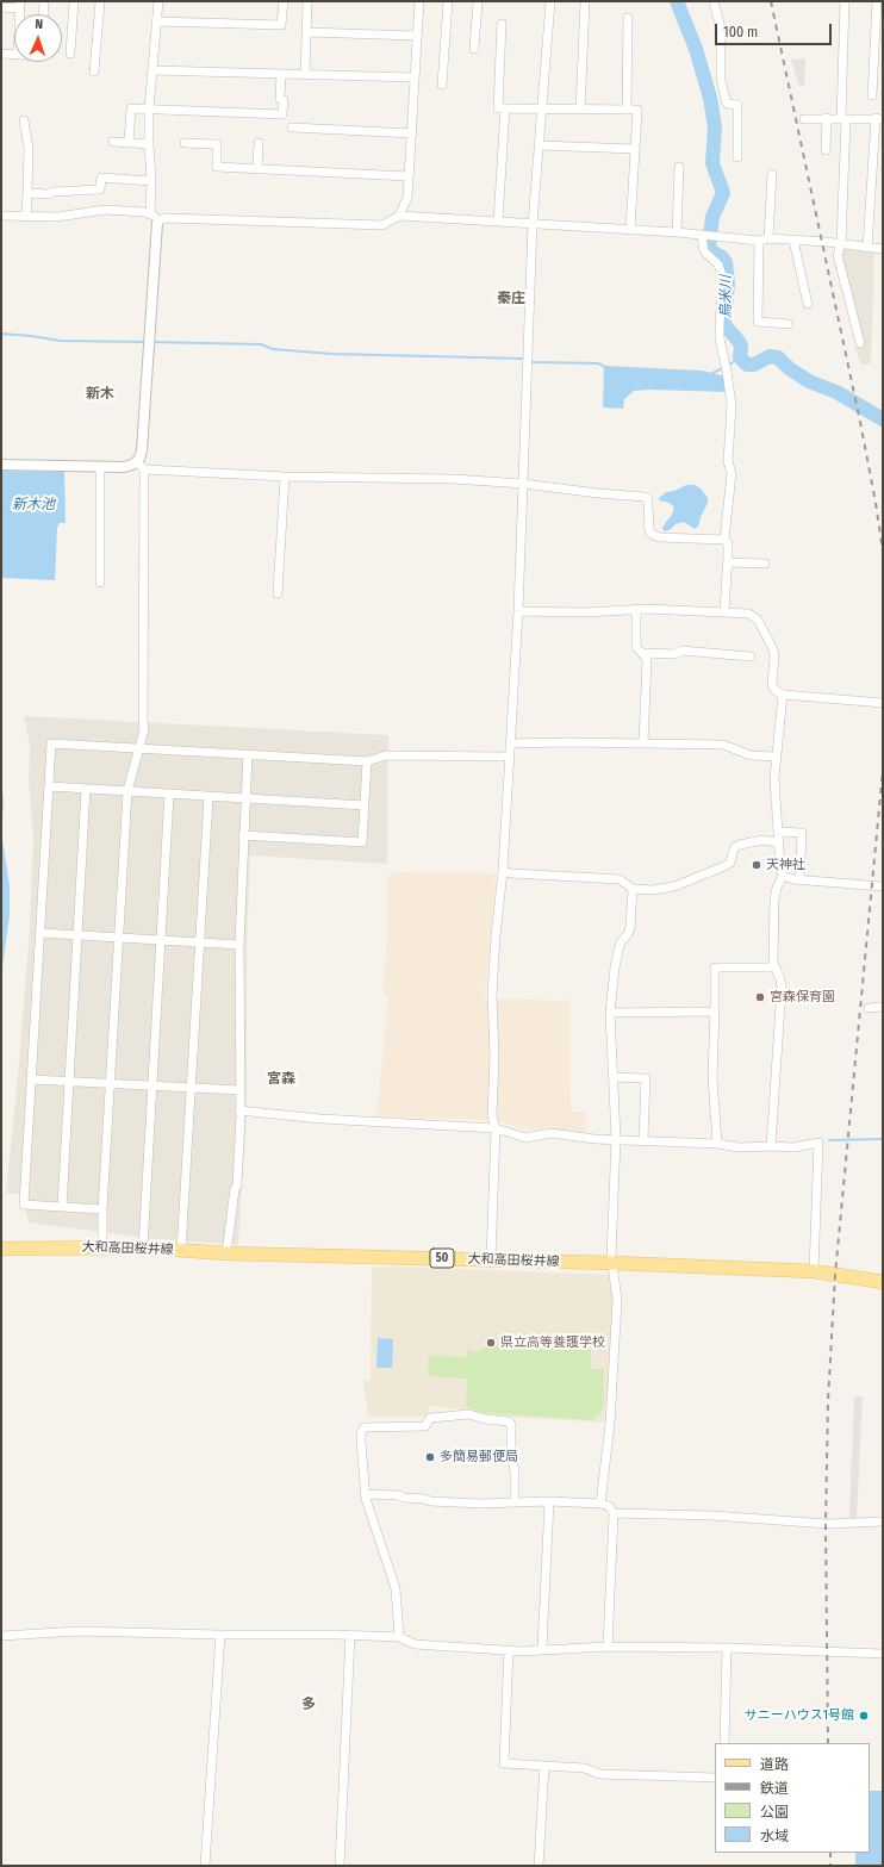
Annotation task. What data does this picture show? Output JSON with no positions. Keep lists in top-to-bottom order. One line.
{"streets":{"main road":["大和高田桜井線","50"]},"districts":["秦庄","新木","宮森","多"],"water":["烏米川","新木池"],"places":["天神社","宮森保育園","県立高等養護学校","多簡易郵便局","サニーハウス1号館"],"legend":["道路","鉄道","公園","水域"],"scale_bar":"100 m","north":"top"}
